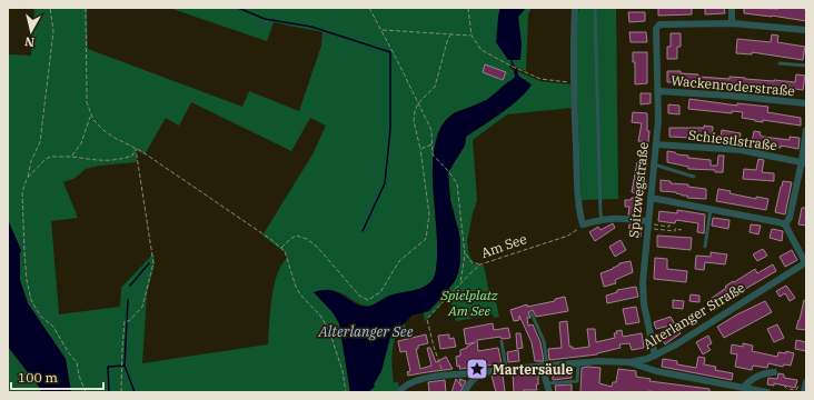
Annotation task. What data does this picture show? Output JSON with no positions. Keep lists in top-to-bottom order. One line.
{"streets":{"street":["Wackenroderstraße","Schiestlstraße","Spitzwegstraße","Alterlanger Straße"],"path":["Am See"]},"crossings":[["Wackenroderstraße","Spitzwegstraße"],["Schiestlstraße","Spitzwegstraße"],["Spitzwegstraße","Alterlanger Straße"],["Am See","Alterlanger Straße"]],"water":["Alterlanger See"],"parks":["Spielplatz Am See"],"places":{"place":["Martersäule"]},"scale_bar":"100 m","north":"bottom"}
